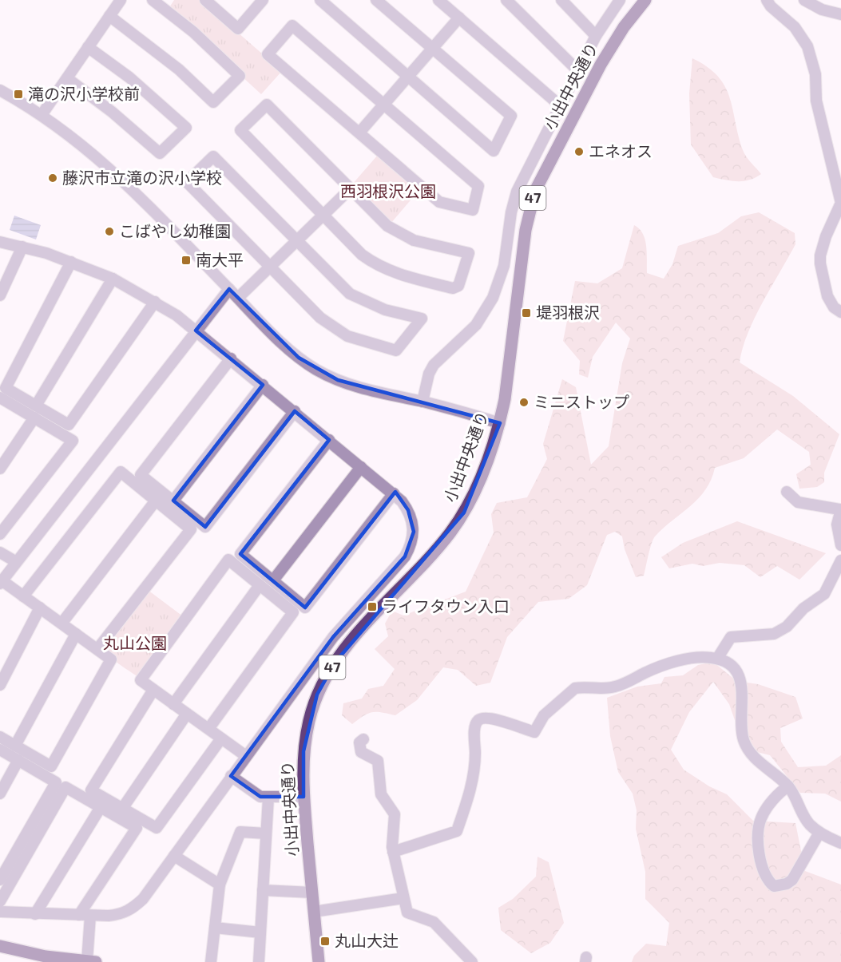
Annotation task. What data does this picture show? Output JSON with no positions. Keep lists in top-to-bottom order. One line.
{"streets":{"main road":["小出中央通り","47"]},"parks":["西羽根沢公園","丸山公園"],"places":{"transit":["滝の沢小学校前","南大平","堤羽根沢","ライフタウン入口","丸山大辻"],"other":["エネオス","藤沢市立滝の沢小学校","こばやし幼稚園","ミニストップ"]}}
